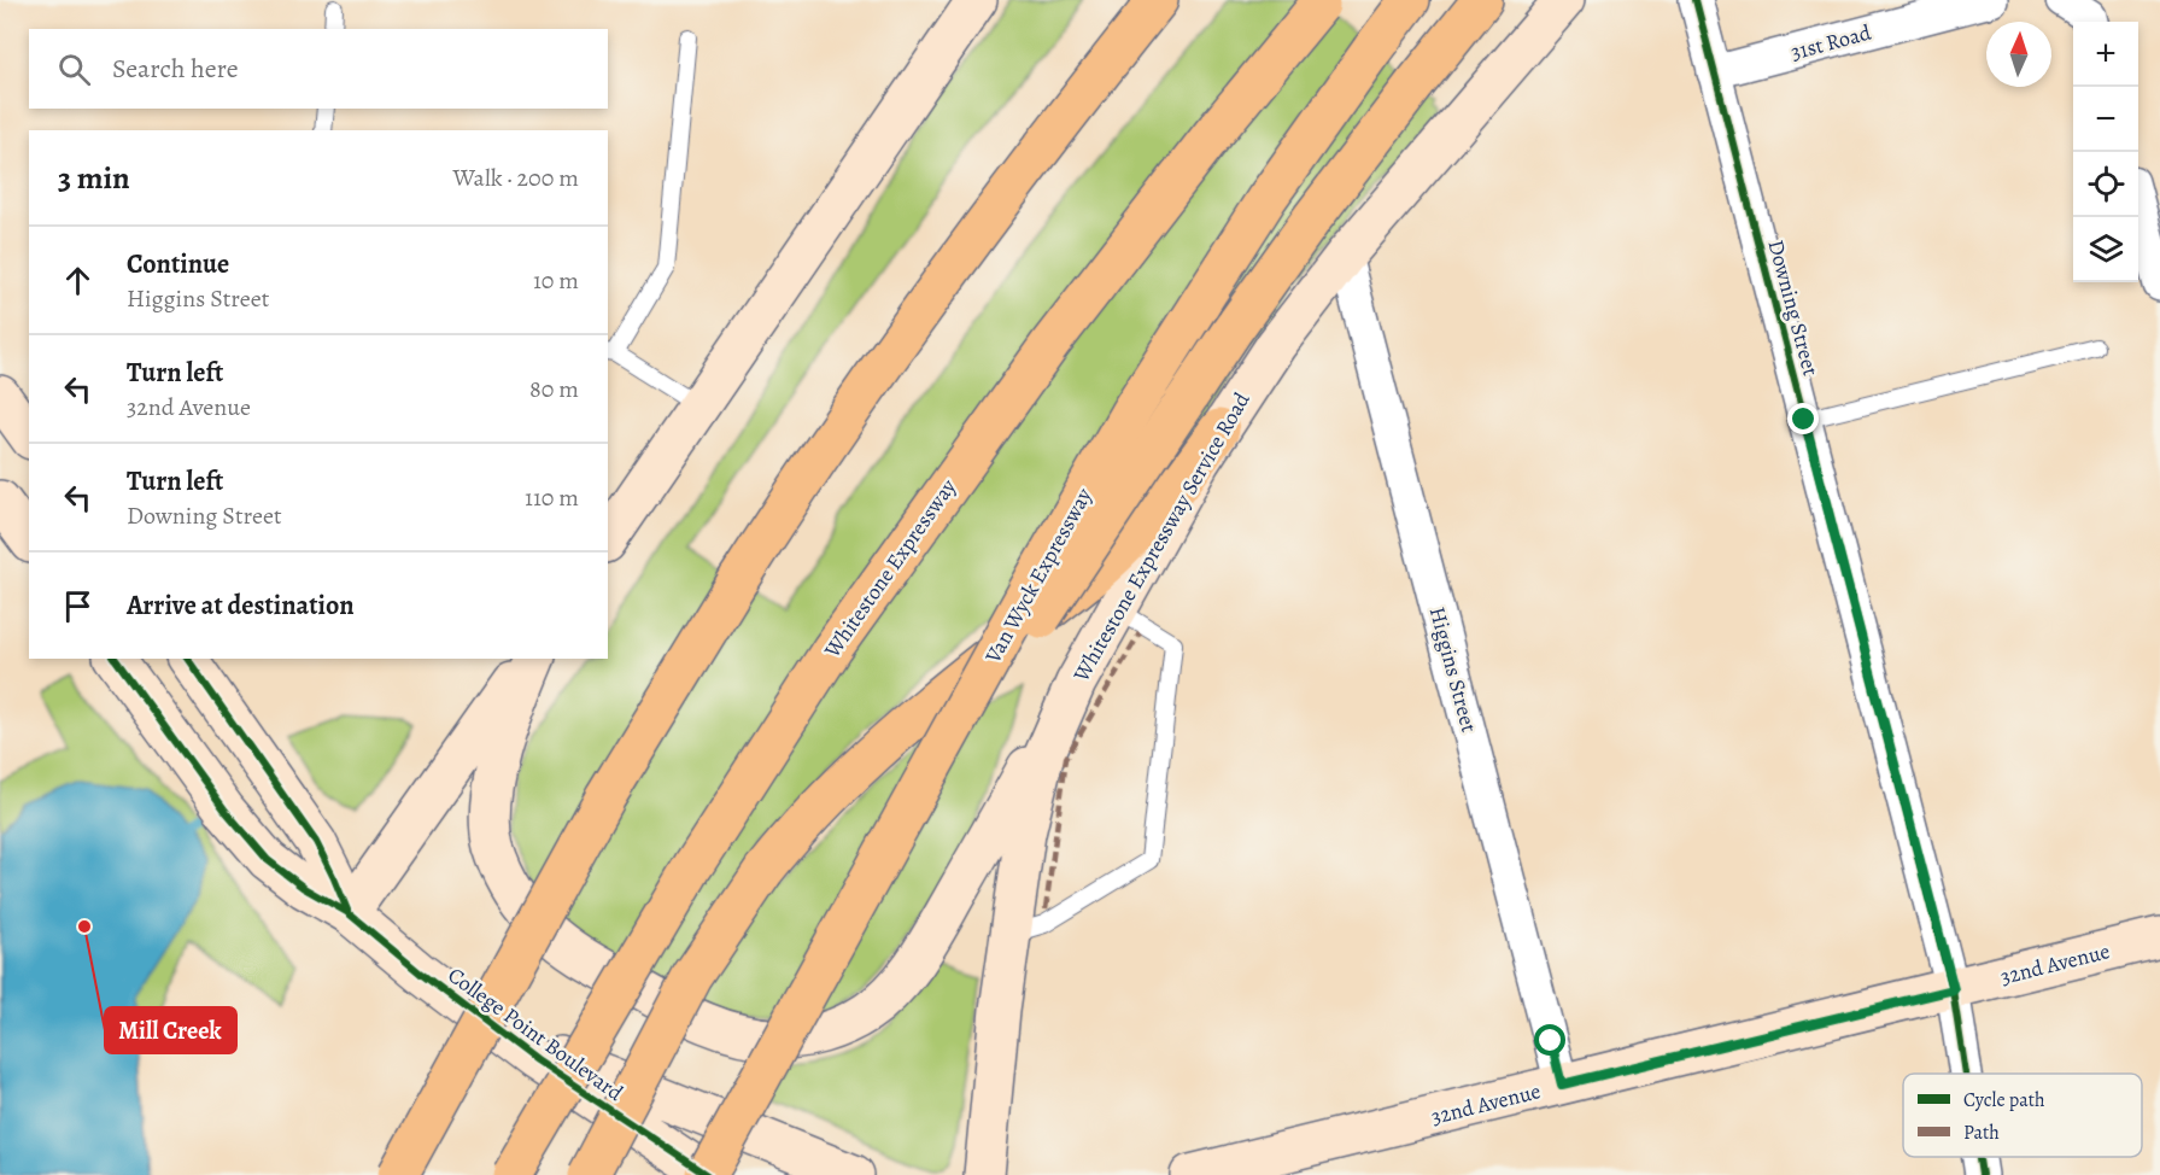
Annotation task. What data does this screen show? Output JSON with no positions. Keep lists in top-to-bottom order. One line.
{"streets":{"highway":["Whitestone Expressway","Van Wyck Expressway"],"main road":["Whitestone Expressway Service Road","32nd Avenue","College Point Boulevard"],"street":["31st Road","Downing Street","Higgins Street"]},"crossings":[["31st Road","Downing Street"],["Downing Street","32nd Avenue"],["Whitestone Expressway Service Road","Higgins Street"],["Van Wyck Expressway","College Point Boulevard"],["Higgins Street","32nd Avenue"]],"places":["Mill Creek"],"legend":["Cycle path","Path"],"north":"top","page":{"map_buttons":["+","−"],"search":"Search here","heading":["3 min","Walk · 200 m"],"list":[["Continue","Higgins Street","10 m"],["Turn left","32nd Avenue","80 m"],["Turn left","Downing Street","110 m"],"Arrive at destination"]}}
